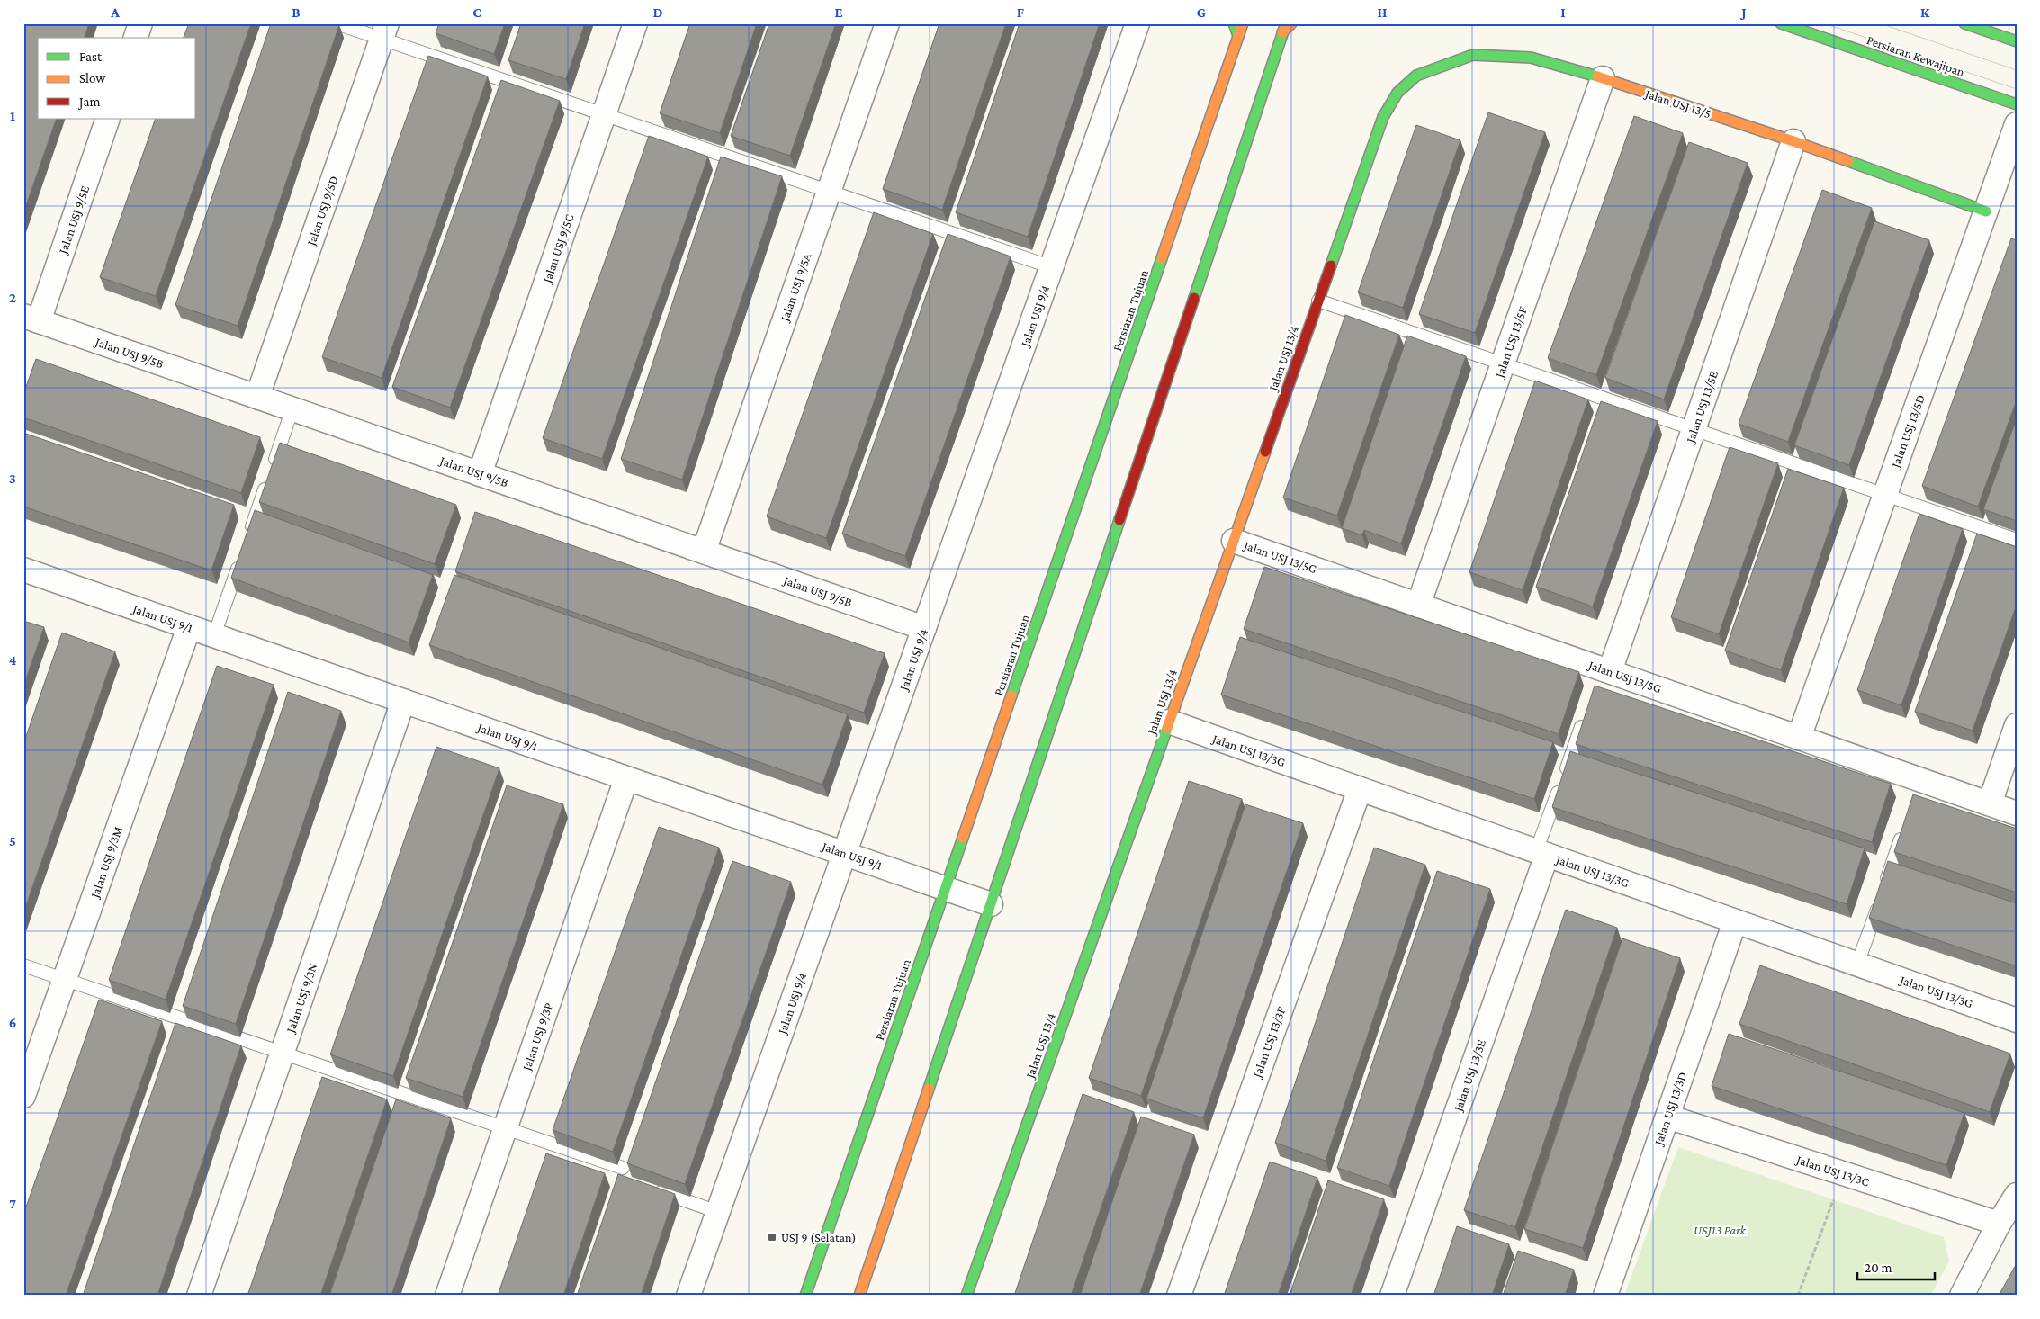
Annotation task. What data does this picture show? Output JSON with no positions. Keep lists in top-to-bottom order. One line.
{"streets":{"main road":["Persiaran Kewajipan","Jalan USJ 13/5","Persiaran Tujuan","Jalan USJ 13/4"],"street":["Jalan USJ 9/5D","Jalan USJ 9/5E","Jalan USJ 9/5C","Jalan USJ 9/5A","Jalan USJ 9/4","Jalan USJ 13/5F","Jalan USJ 9/5B","Jalan USJ 13/5E","Jalan USJ 13/5D","Jalan USJ 13/5G","Jalan USJ 9/1","Jalan USJ 13/3G","Jalan USJ 9/3M","Jalan USJ 9/3N","Jalan USJ 9/3P","Jalan USJ 13/3F","Jalan USJ 13/3E","Jalan USJ 13/3D","Jalan USJ 13/3C"]},"crossings":[["Jalan USJ 13/5","Jalan USJ 13/5F"],["Jalan USJ 13/5","Jalan USJ 13/4"],["Jalan USJ 13/5","Jalan USJ 13/5E"],["Jalan USJ 13/5","Jalan USJ 13/5D"],["Jalan USJ 9/5D","Jalan USJ 9/5B"],["Jalan USJ 9/5E","Jalan USJ 9/5B"],["Jalan USJ 9/5C","Jalan USJ 9/5B"],["Jalan USJ 9/5A","Jalan USJ 9/5B"],["Persiaran Tujuan","Jalan USJ 9/1"],["Jalan USJ 9/4","Jalan USJ 9/5B"],["Jalan USJ 9/4","Jalan USJ 9/1"],["Jalan USJ 13/5F","Jalan USJ 13/5G"],["Jalan USJ 13/4","Jalan USJ 13/5G"],["Jalan USJ 13/4","Jalan USJ 13/3G"],["Jalan USJ 13/5E","Jalan USJ 13/5G"],["Jalan USJ 13/5D","Jalan USJ 13/5G"],["Jalan USJ 9/1","Jalan USJ 9/3M"],["Jalan USJ 9/1","Jalan USJ 9/3N"],["Jalan USJ 9/1","Jalan USJ 9/3P"],["Jalan USJ 13/3G","Jalan USJ 13/3F"],["Jalan USJ 13/3G","Jalan USJ 13/3E"],["Jalan USJ 13/3G","Jalan USJ 13/3D"],["Jalan USJ 13/3D","Jalan USJ 13/3C"]],"parks":["USJ13 Park"],"places":{"transit":["USJ 9 (Selatan)"]},"legend":["Fast","Slow","Jam"],"scale_bar":"20 m","grid":{"columns":["A","B","C","D","E","F","G","H","I","J","K"],"rows":["1","2","3","4","5","6","7"]}}
